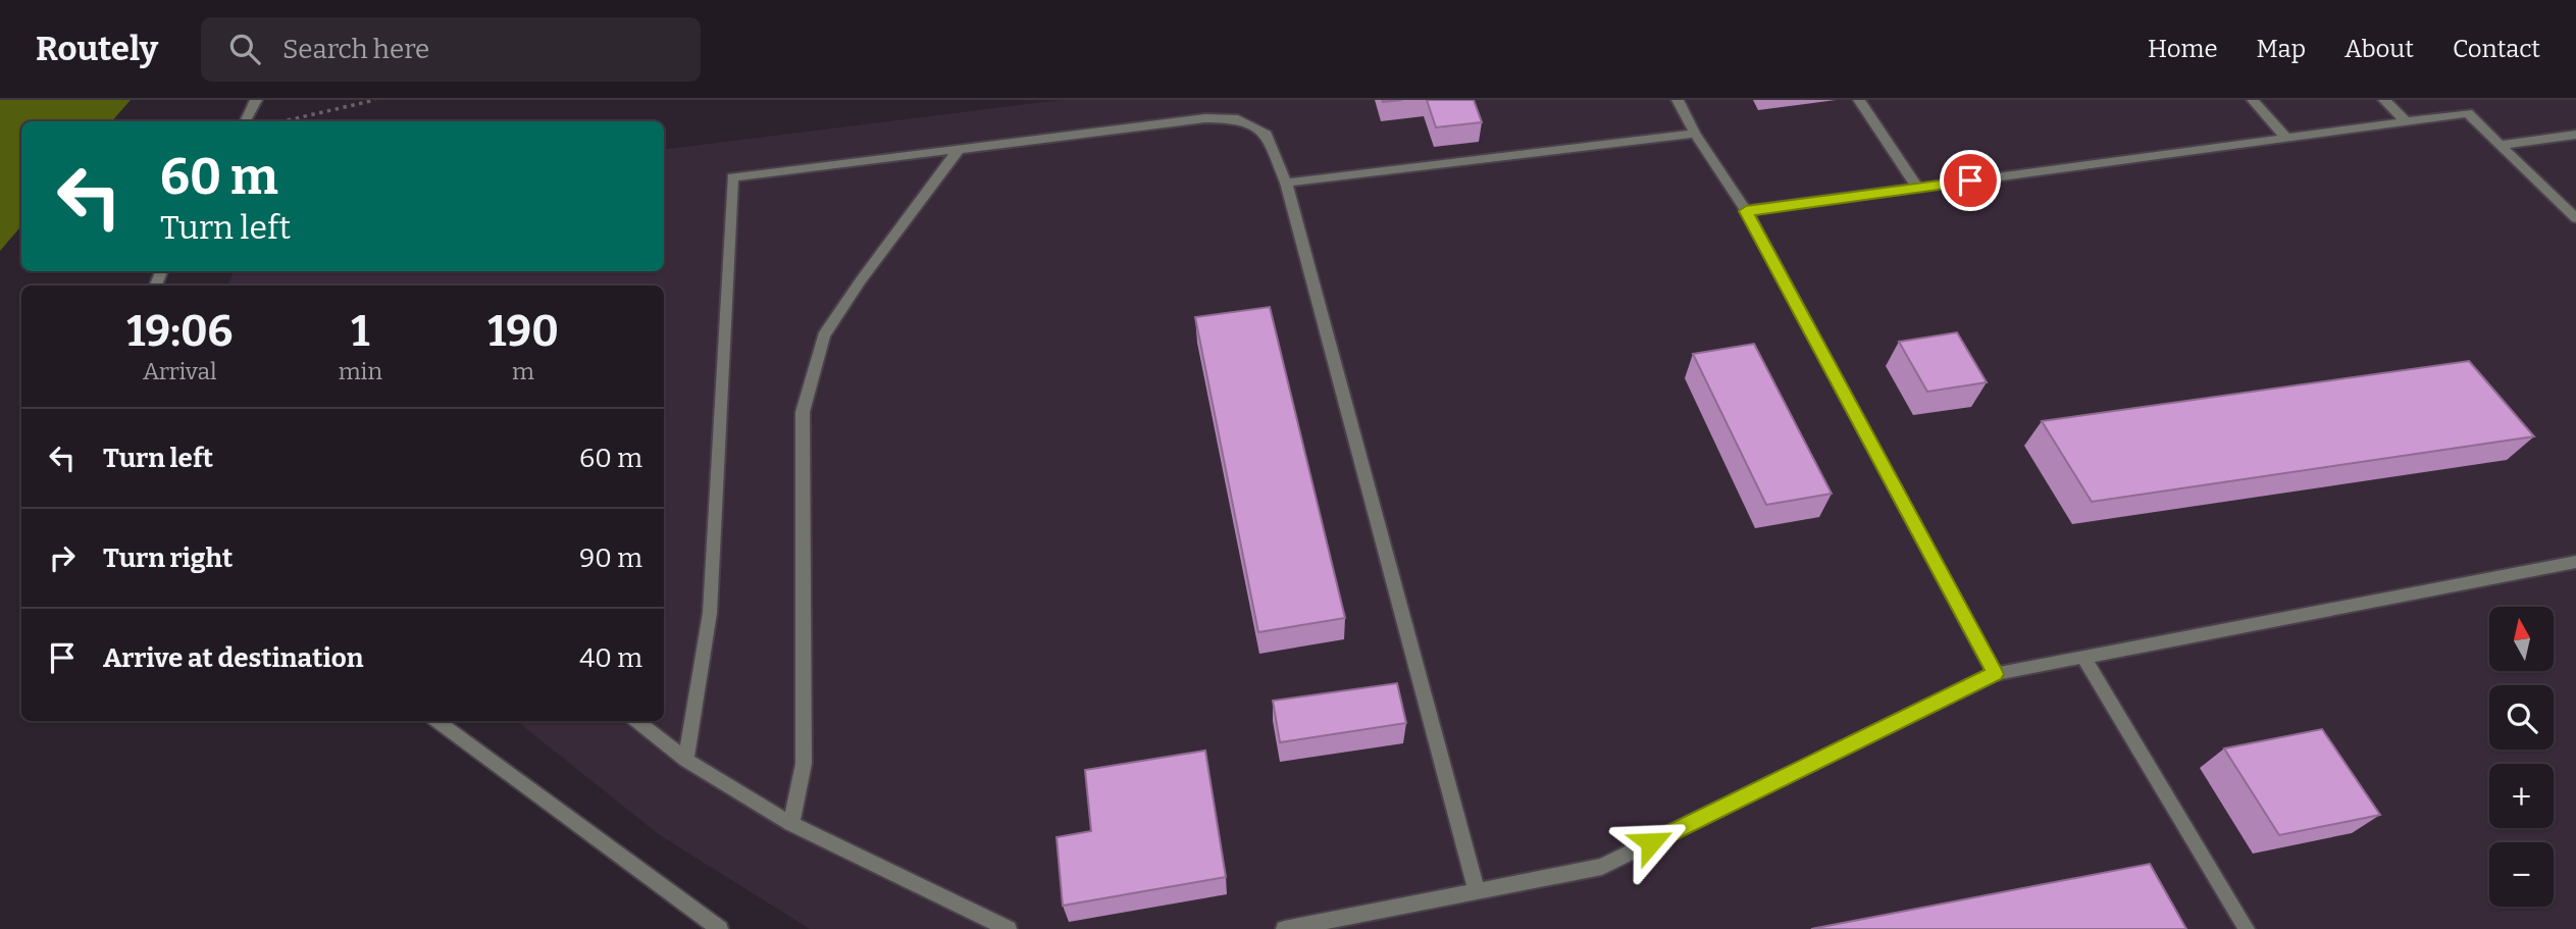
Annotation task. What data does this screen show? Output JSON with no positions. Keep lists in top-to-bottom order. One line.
{"north":"top","page":{"header":"Routely","search":"Search here","nav":["Home","Map","About","Contact"],"turn":["60 m","Turn left"],"eta":["19:06","Arrival","1","min","190","m"],"list":[{"name":"Turn left","value":"60 m"},{"name":"Turn right","value":"90 m"},{"name":"Arrive at destination","value":"40 m"}],"map_buttons":["+","−"]}}
